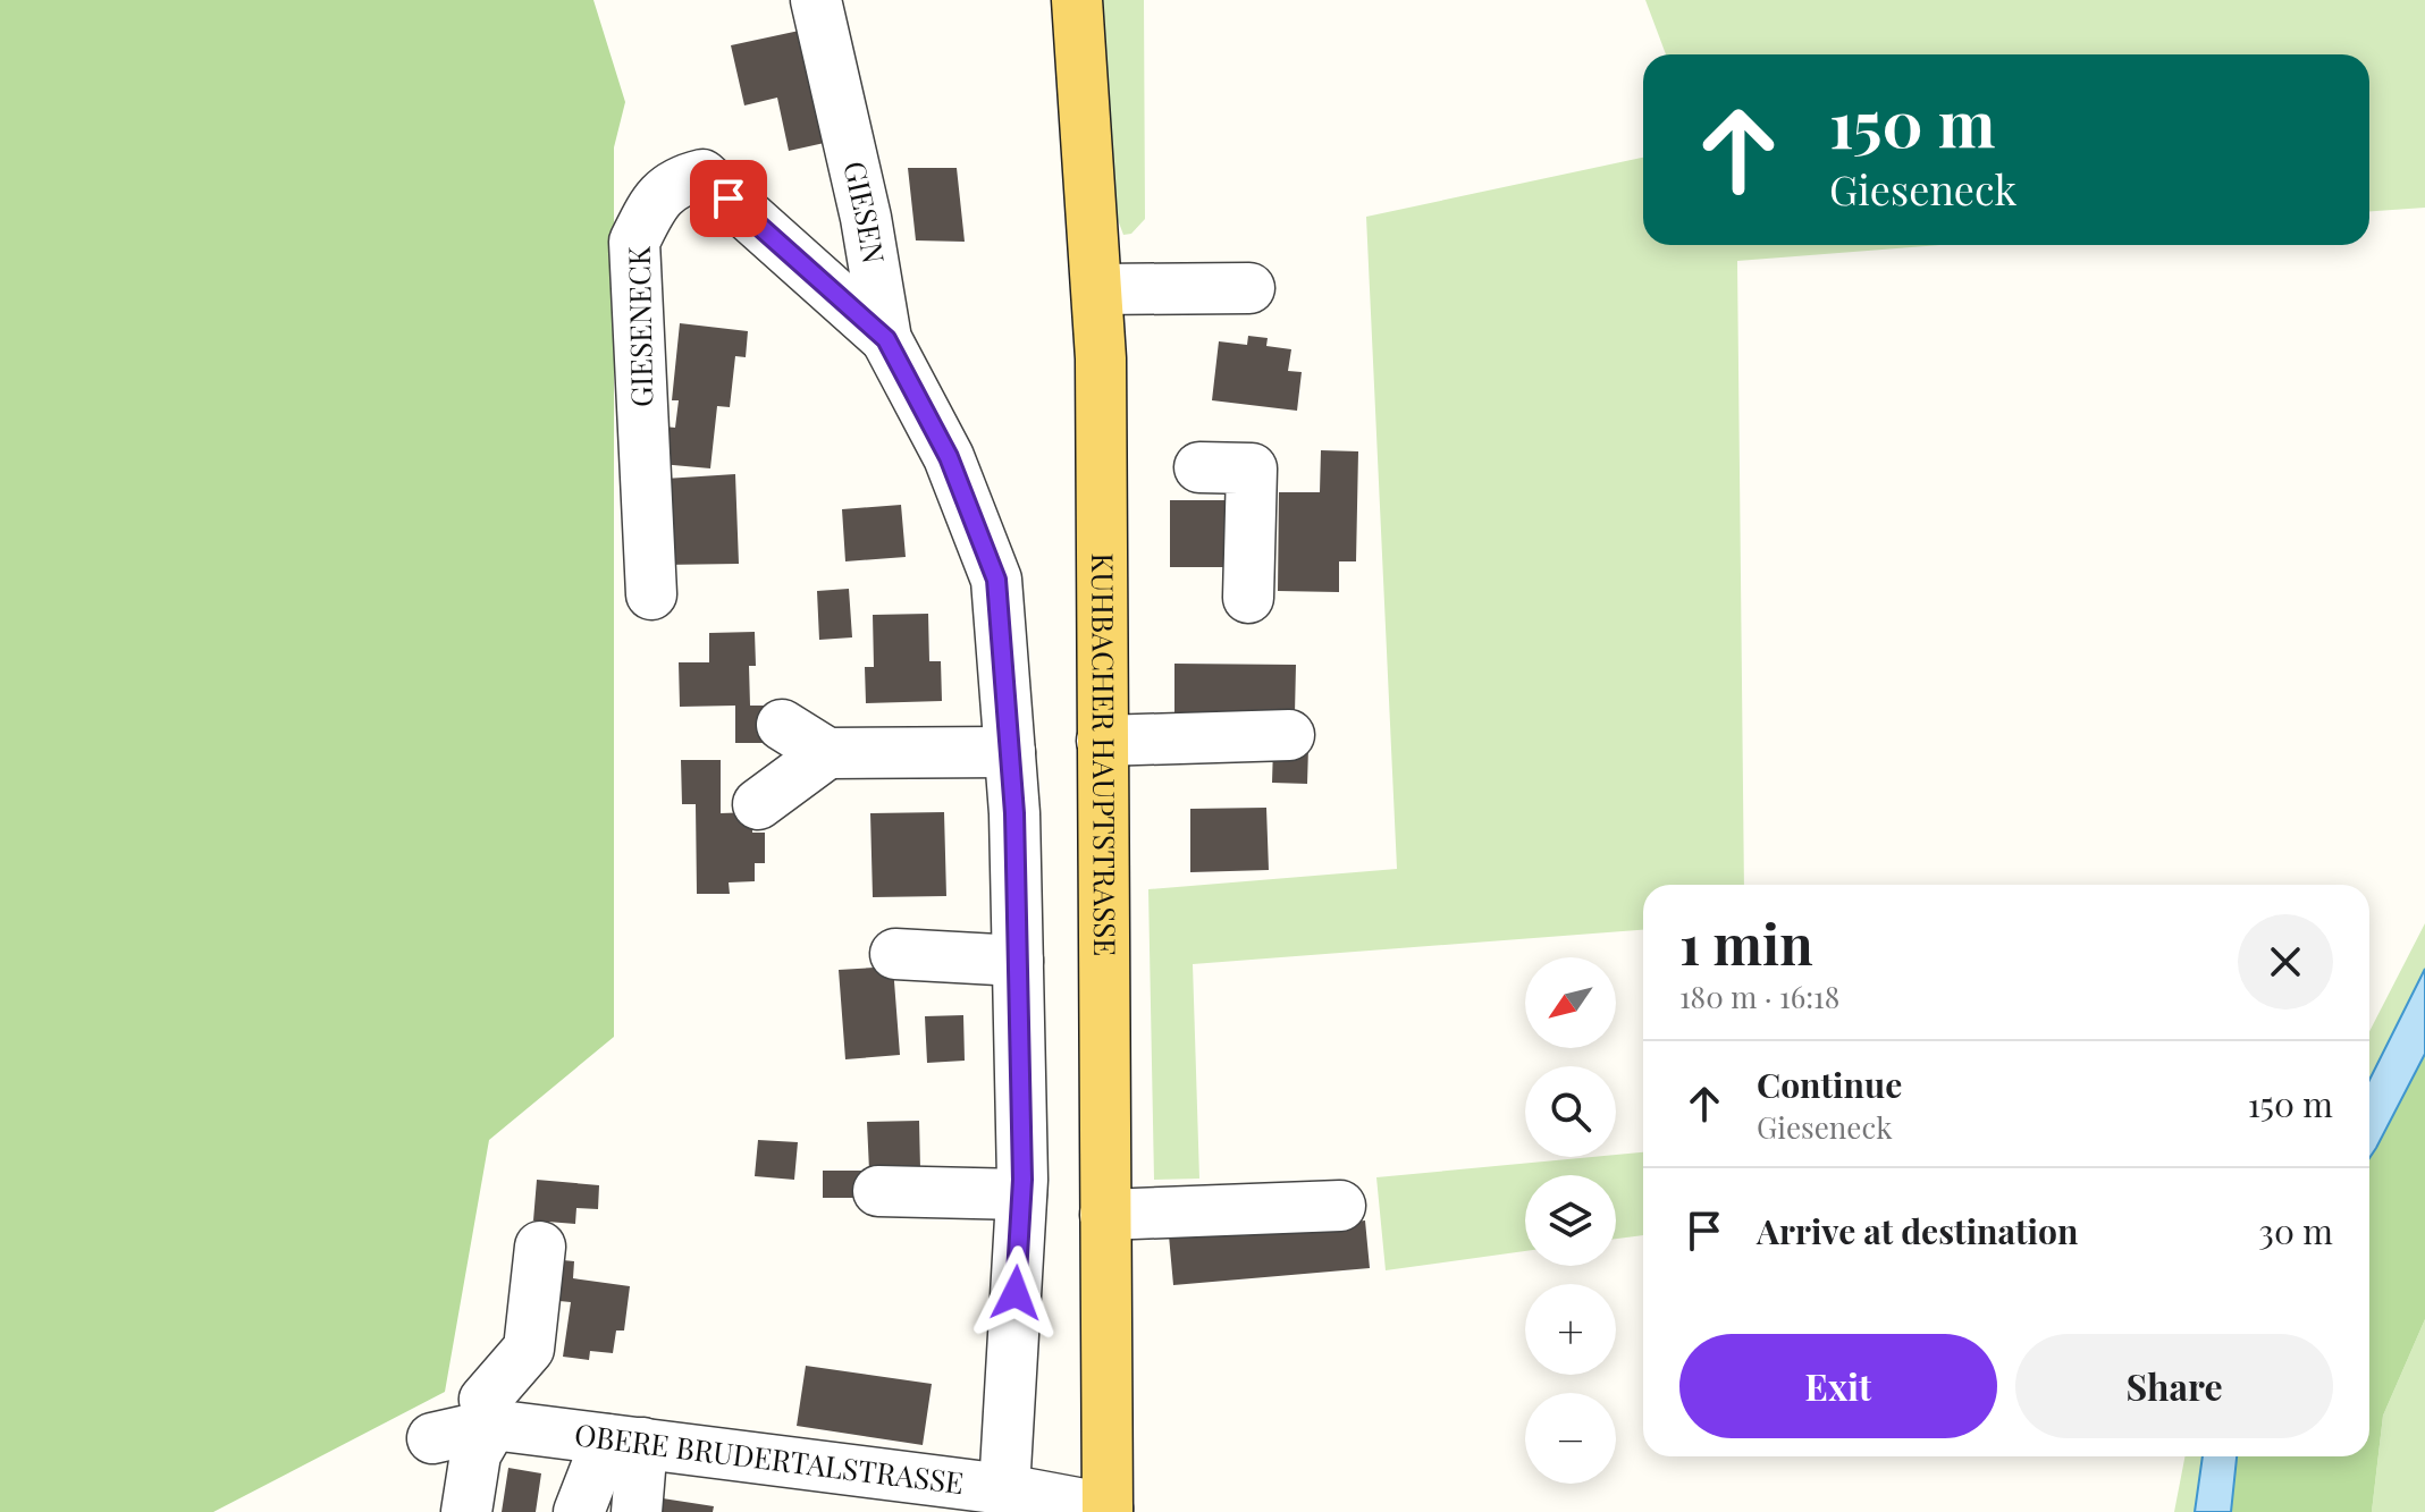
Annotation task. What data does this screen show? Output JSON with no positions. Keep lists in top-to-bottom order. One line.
{"streets":{"main road":["KUHBACHER HAUPTSTRASSE"],"street":["GIESEN","GIESENECK","OBERE BRUDERTALSTRASSE"]},"crossings":[["GIESEN","GIESENECK"],["GIESEN","OBERE BRUDERTALSTRASSE"],["KUHBACHER HAUPTSTRASSE","OBERE BRUDERTALSTRASSE"]],"north":"bottom left","page":{"turn":["150 m","Gieseneck"],"heading":["1 min","180 m · 16:18"],"map_buttons":["+","−"],"list":[{"name":"Continue","note":"Gieseneck","value":"150 m"},{"name":"Arrive at destination","value":"30 m"}],"buttons":["Exit","Share"]}}
